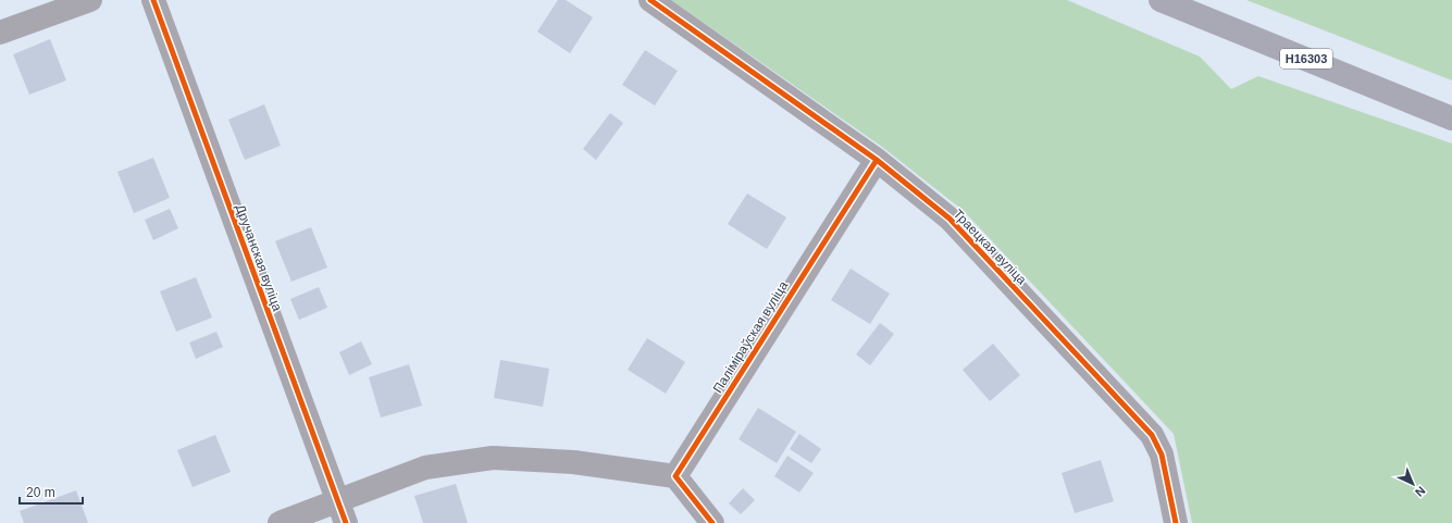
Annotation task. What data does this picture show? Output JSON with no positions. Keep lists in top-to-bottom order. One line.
{"streets":{"main road":["Н16303"],"street":["Траецкая вуліца","Дручанская вуліца","Паліміраўская вуліца"]},"crossings":[["Траецкая вуліца","Паліміраўская вуліца"]],"scale_bar":"20 m","north":"bottom right"}
